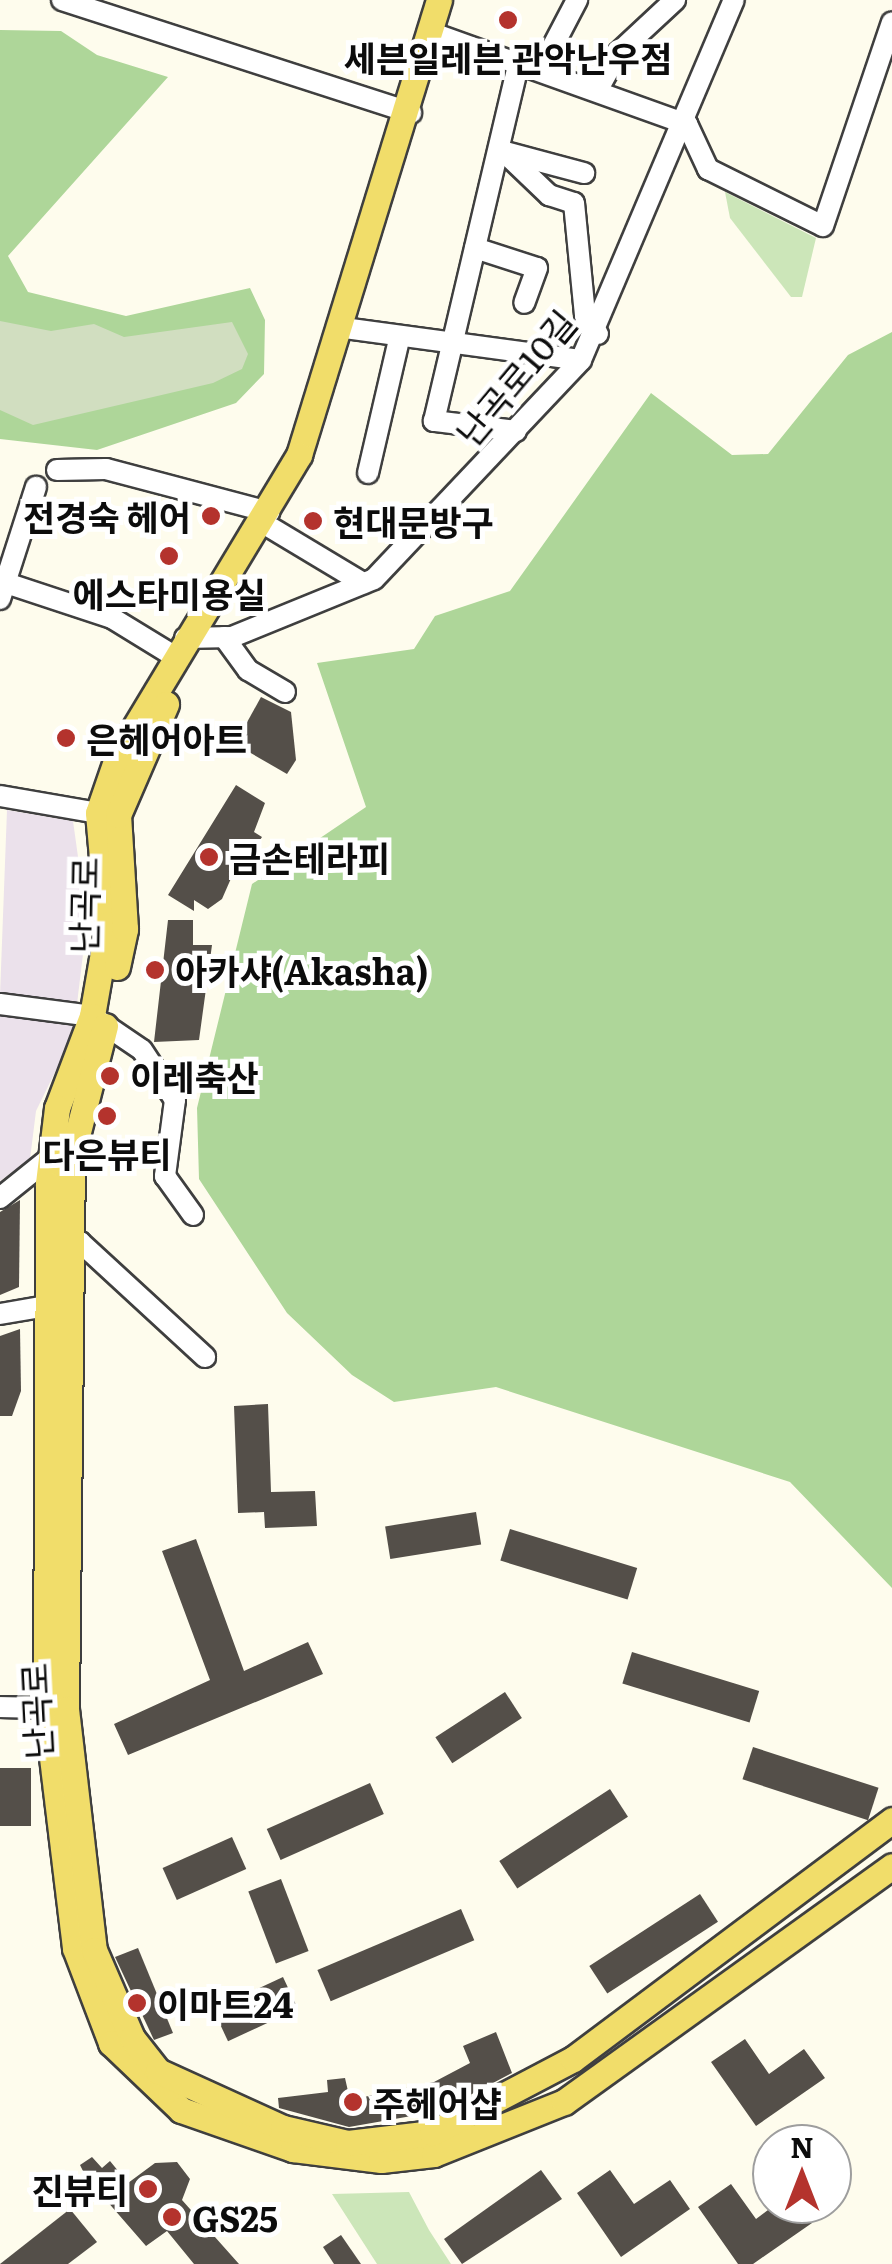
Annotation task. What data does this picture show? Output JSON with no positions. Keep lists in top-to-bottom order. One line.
{"streets":{"main road":["난곡로"],"street":["난곡로10길"]},"crossings":[["난곡로10길","난곡로"]],"places":["세븐일레븐 관악난우점","전경숙 헤어","현대문방구","에스타미용실","은헤어아트","금손테라피","아카샤(Akasha)","이레축산","다은뷰티","이마트24","주헤어샵","진뷰티","GS25"],"north":"top"}
